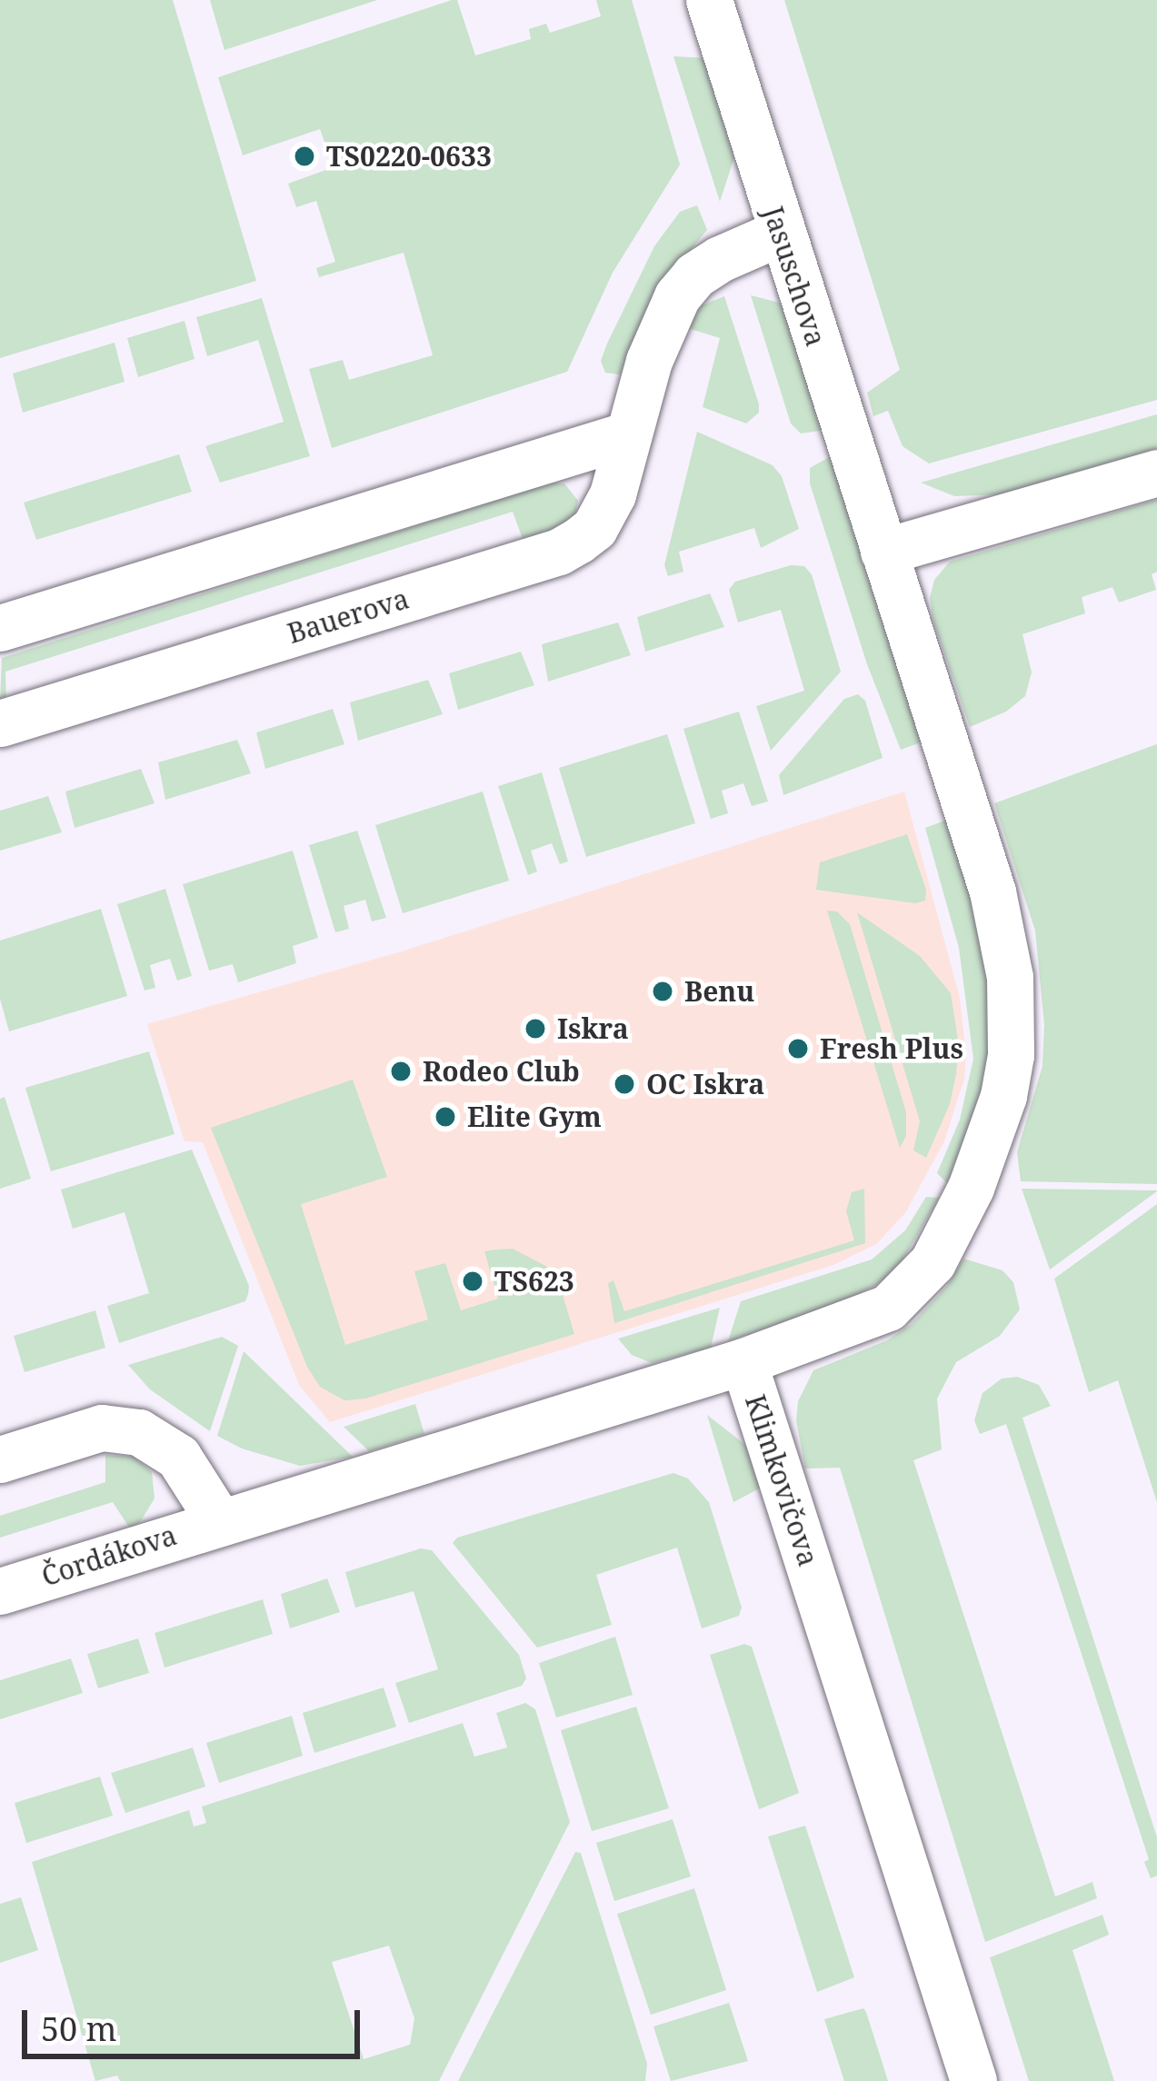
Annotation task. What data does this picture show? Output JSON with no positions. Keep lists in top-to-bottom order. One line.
{"streets":{"street":["Jasuschova","Bauerova","Klimkovičova","Čordákova"]},"crossings":[["Jasuschova","Bauerova"],["Jasuschova","Klimkovičova"],["Klimkovičova","Čordákova"]],"places":["TS0220-0633","Benu","Iskra","Fresh Plus","Rodeo Club","OC Iskra","Elite Gym","TS623"],"scale_bar":"50 m"}
